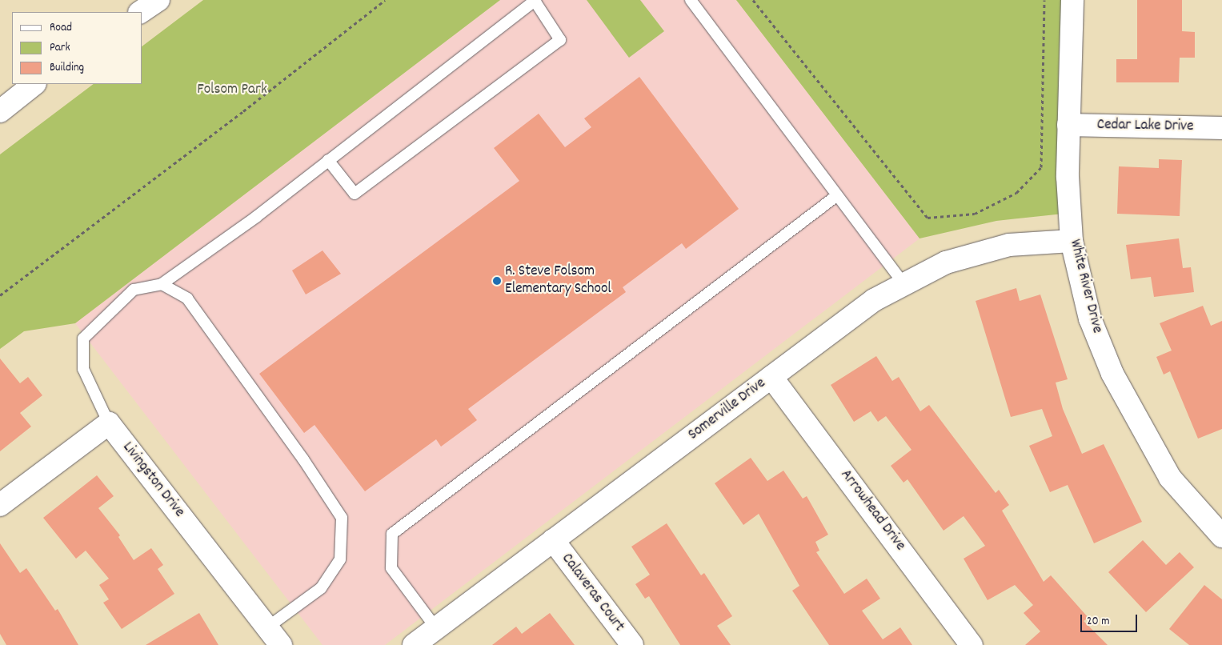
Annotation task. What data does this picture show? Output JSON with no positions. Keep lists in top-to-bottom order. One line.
{"streets":{"street":["Cedar Lake Drive","White River Drive","Somerville Drive","Livingston Drive","Arrowhead Drive","Calaveras Court"]},"crossings":[["Cedar Lake Drive","White River Drive"],["White River Drive","Somerville Drive"],["Somerville Drive","Arrowhead Drive"],["Somerville Drive","Calaveras Court"]],"parks":["Folsom Park"],"places":["R. Steve Folsom Elementary School"],"legend":["Road","Park","Building"],"scale_bar":"20 m"}
